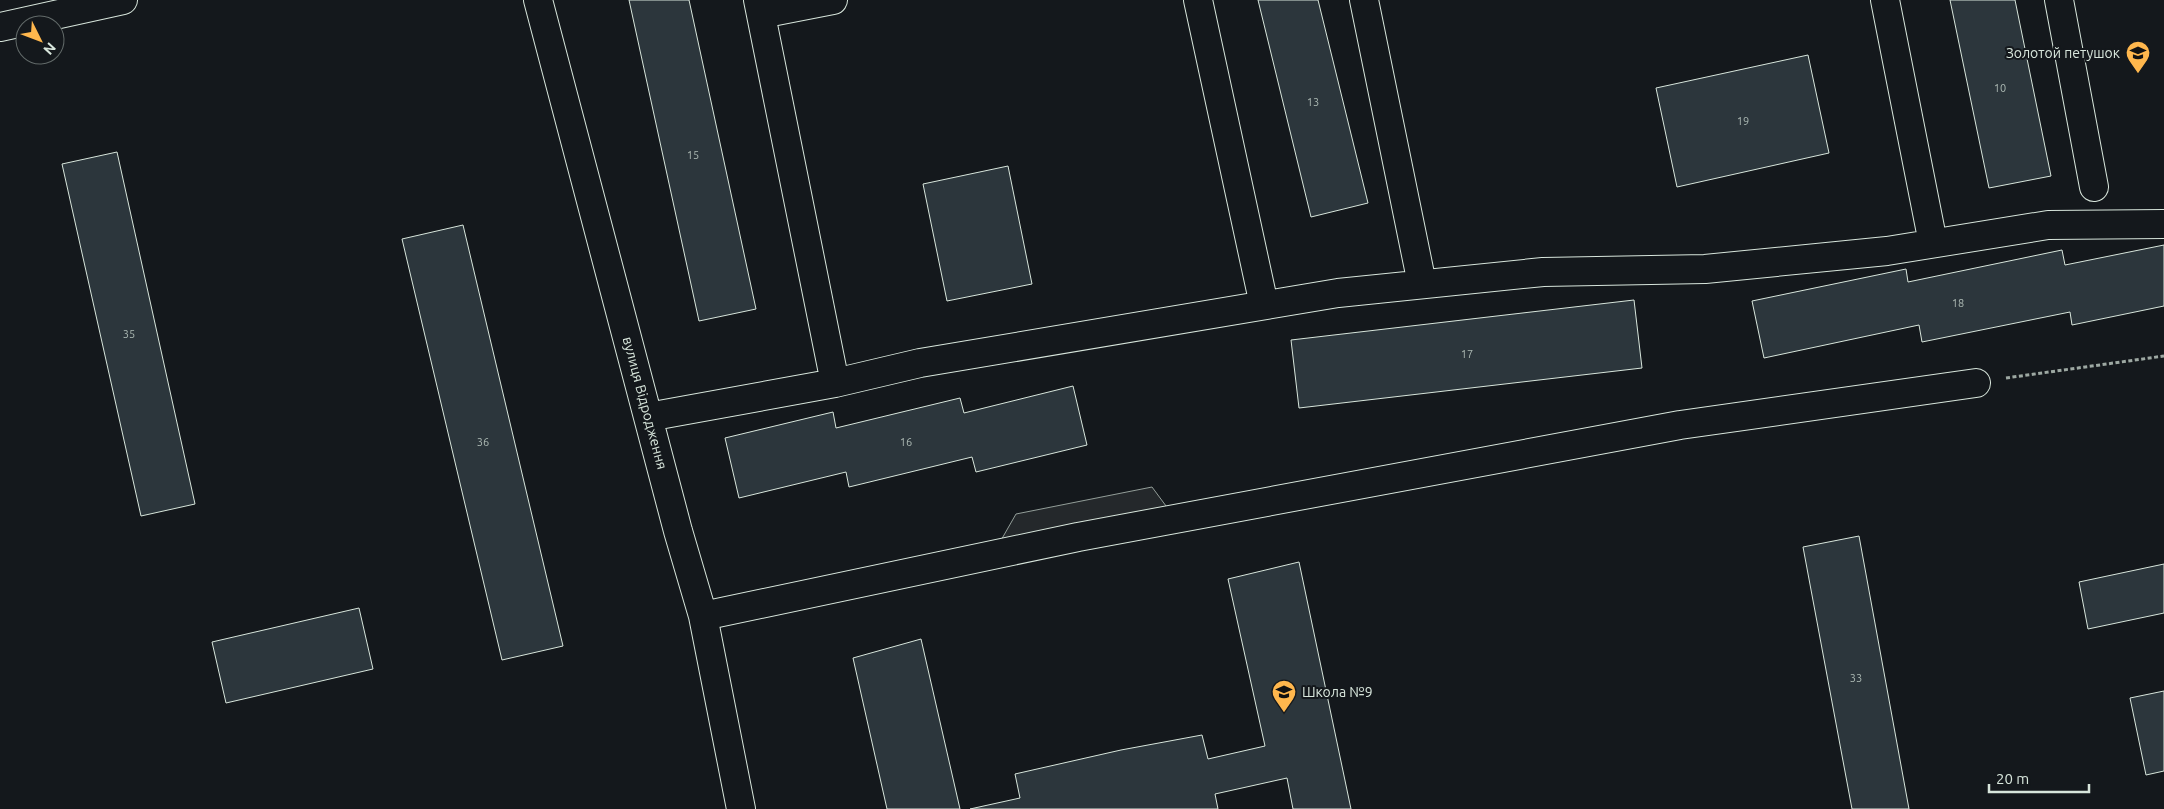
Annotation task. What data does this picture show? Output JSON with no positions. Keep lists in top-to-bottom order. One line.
{"streets":{"street":["вулиця Відродження"]},"places":{"school or university":["Золотой петушок","Школа №9"]},"house_numbers":["10","13","19","15","18","35","17","36","16","33"],"scale_bar":"20 m","north":"bottom right"}
